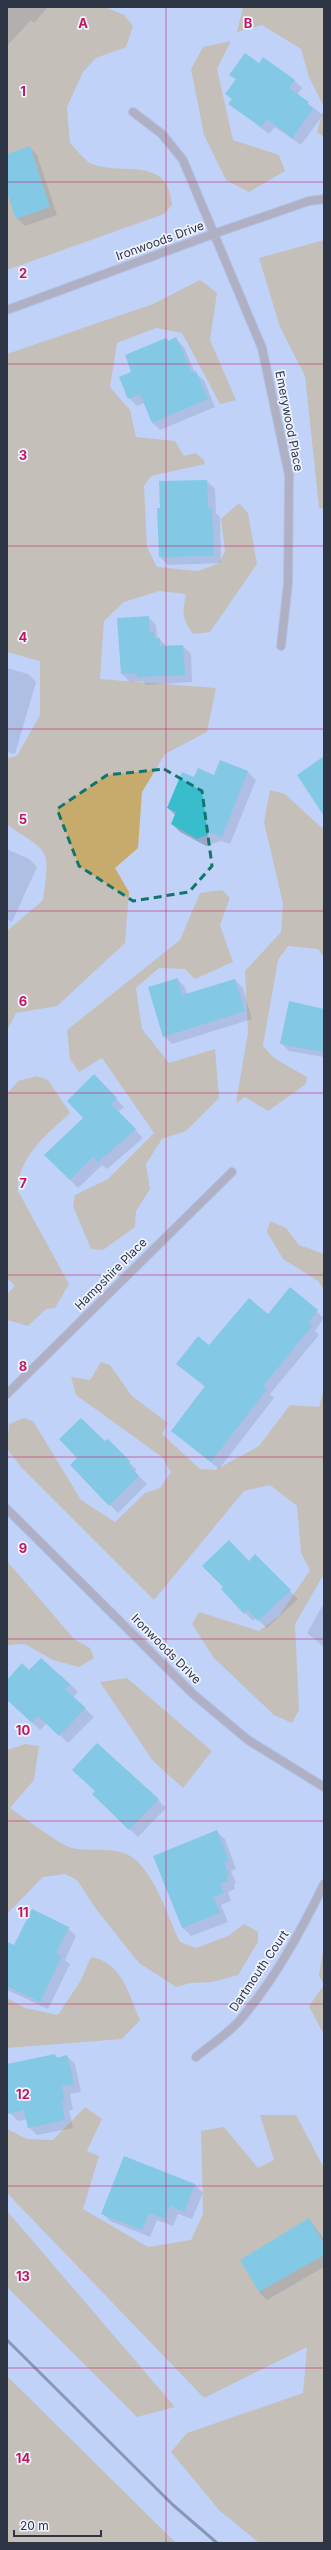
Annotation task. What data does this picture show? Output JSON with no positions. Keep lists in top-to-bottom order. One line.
{"streets":{"street":["Ironwoods Drive","Emerywood Place","Hampshire Place","Dartmouth Court"]},"crossings":[["Ironwoods Drive","Emerywood Place"]],"scale_bar":"20 m","grid":{"columns":["A","B"],"rows":["1","2","3","4","5","6","7","8","9","10","11","12","13","14"]}}
